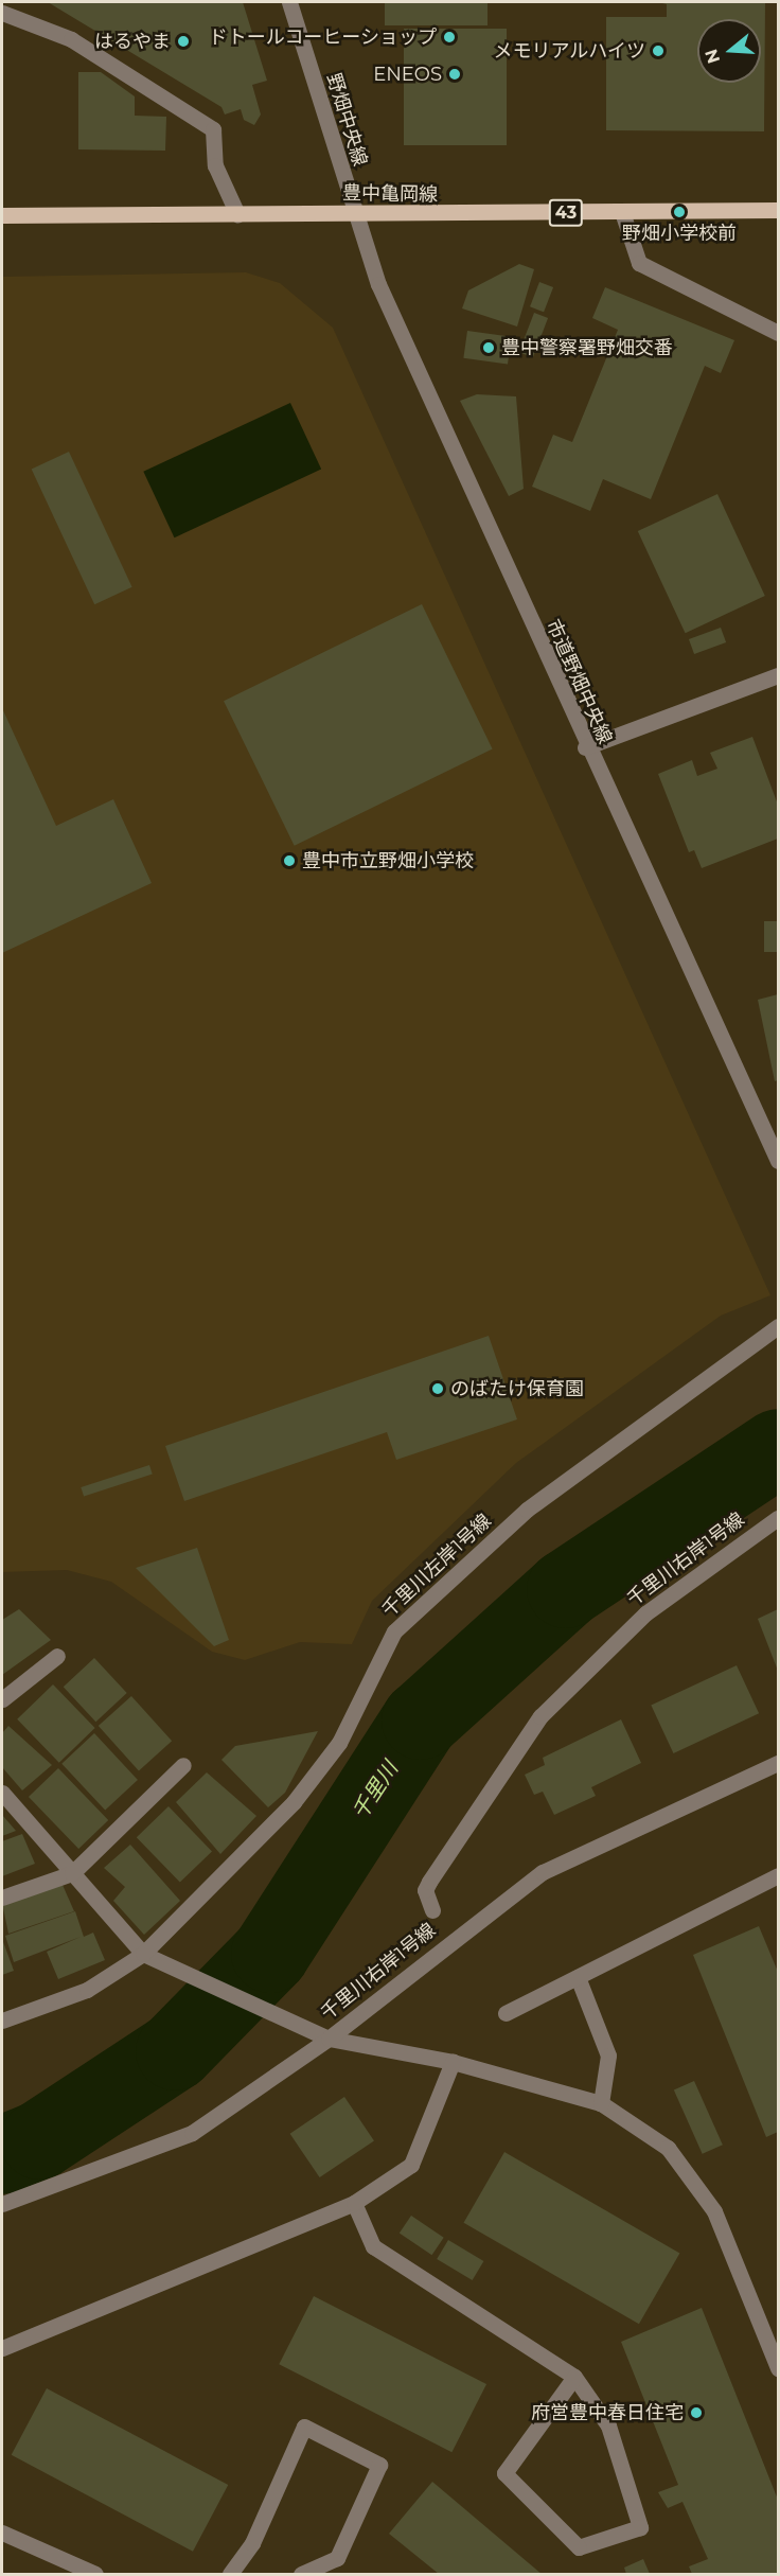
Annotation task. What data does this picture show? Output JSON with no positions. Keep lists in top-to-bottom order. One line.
{"streets":{"main road":["豊中亀岡線","43"],"street":["野畑中央線","市道野畑中央線","千里川右岸1号線","千里川左岸1号線"]},"crossings":[["野畑中央線","豊中亀岡線"],["野畑中央線","市道野畑中央線"],["豊中亀岡線","市道野畑中央線"]],"water":["千里川"],"places":["ドトールコーヒーショップ","はるやま","メモリアルハイツ","ENEOS","野畑小学校前","豊中警察署野畑交番","豊中市立野畑小学校","のばたけ保育園","府営豊中春日住宅"],"north":"left"}
